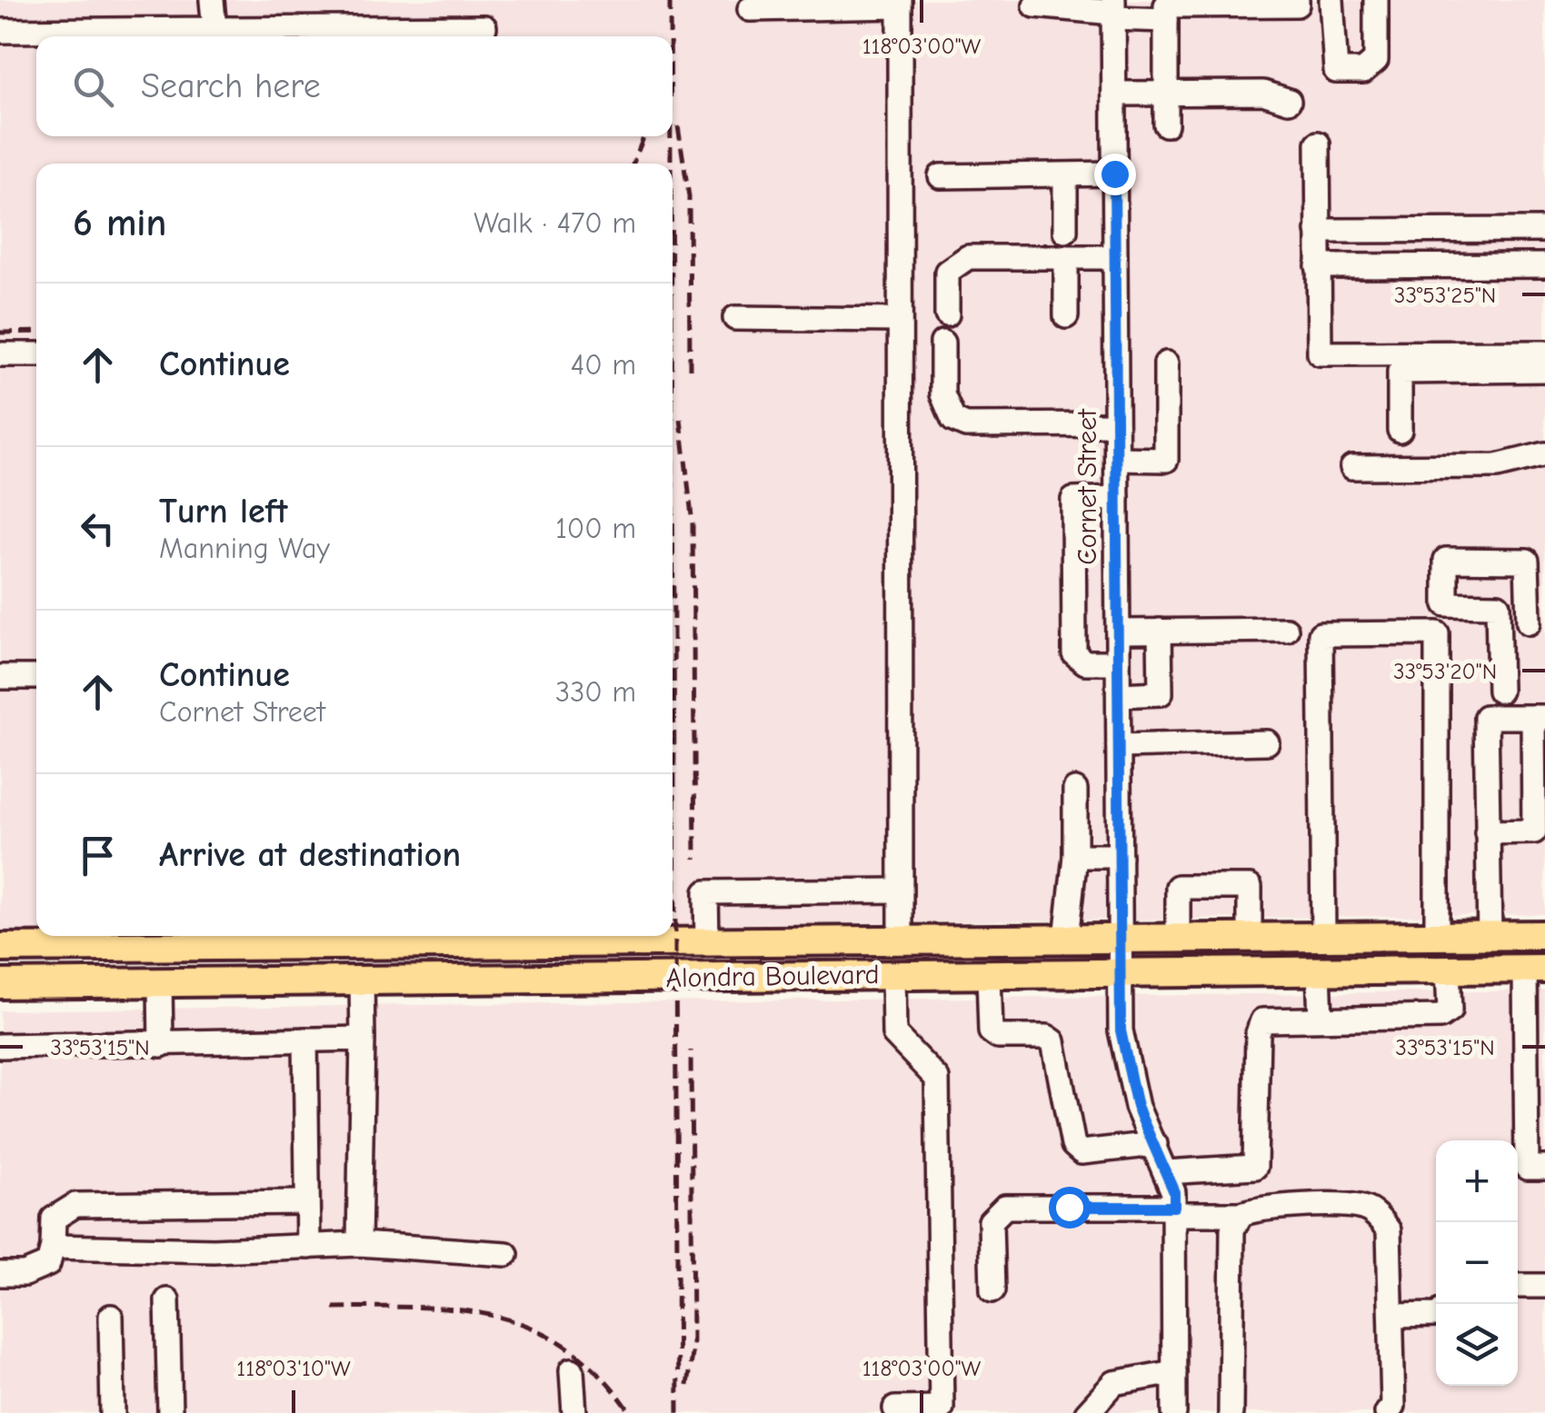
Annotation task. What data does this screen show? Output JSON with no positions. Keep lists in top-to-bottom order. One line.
{"streets":{"main road":["Alondra Boulevard"],"street":["Cornet Street"]},"crossings":[["Cornet Street","Alondra Boulevard"]],"page":{"search":"Search here","heading":["6 min","Walk · 470 m"],"list":[["Continue","40 m"],["Turn left","Manning Way","100 m"],["Continue","Cornet Street","330 m"],"Arrive at destination"],"map_buttons":["+","−"]},"coordinates":["118°03'00\"W","33°53'25\"N","33°53'20\"N","33°53'15\"N","118°03'10\"W"]}
